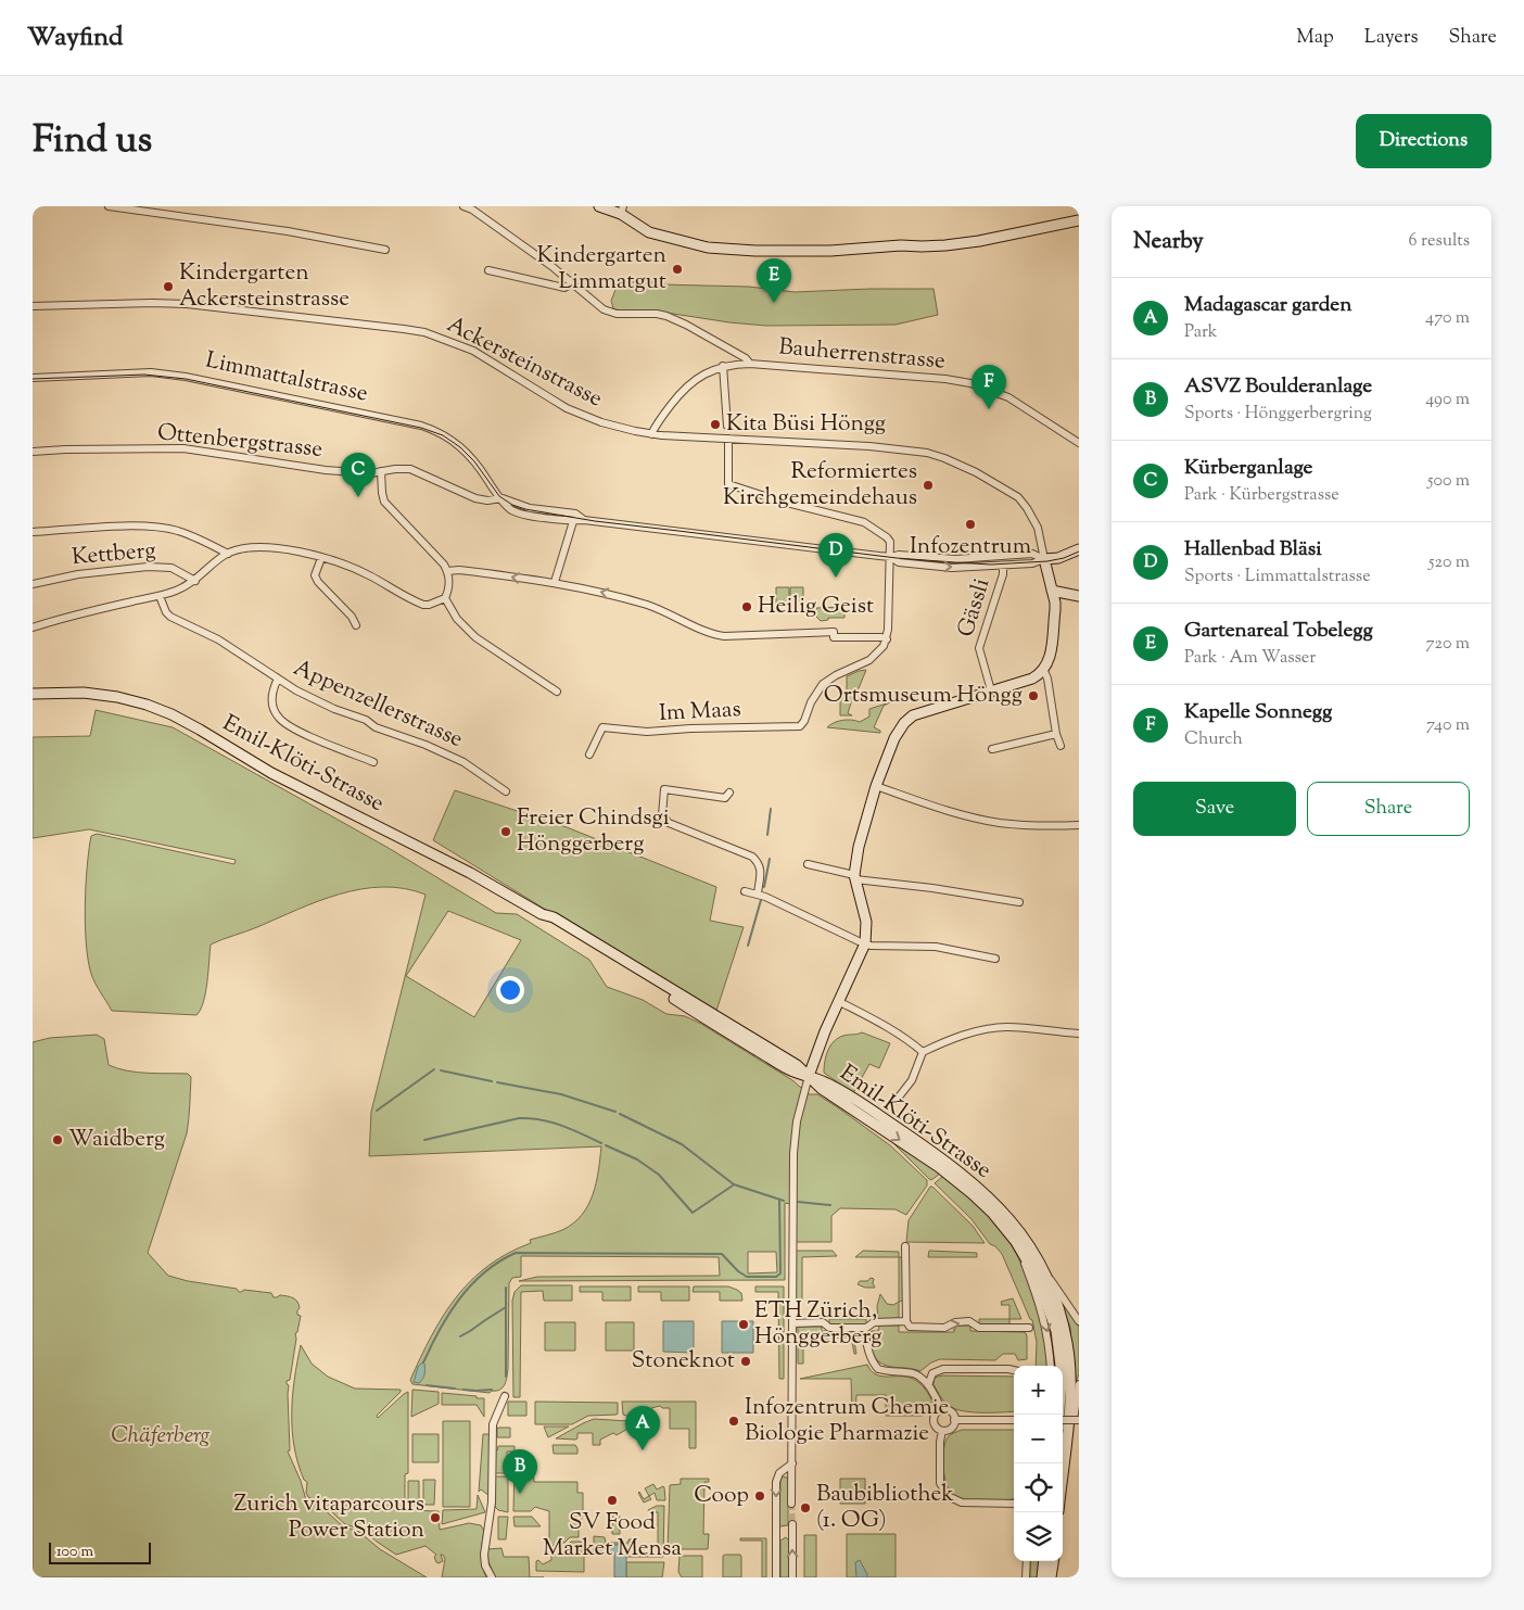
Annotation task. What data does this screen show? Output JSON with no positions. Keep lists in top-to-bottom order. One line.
{"streets":{"street":["Bauherrenstrasse","Ackersteinstrasse","Limmattalstrasse","Ottenbergstrasse","Kettberg","Gässli","Appenzellerstrasse","Im Maas","Emil-Klöti-Strasse"]},"crossings":[["Limmattalstrasse","Ottenbergstrasse"]],"parks":["Chäferberg"],"places":["Kindergarten Limmatgut","Kindergarten Ackersteinstrasse","Kita Büsi Höngg","Reformiertes Kirchgemeindehaus","Infozentrum","Heilig Geist","Ortsmuseum Höngg","Freier Chindsgi Hönggerberg","Waidberg","ETH Zürich, Hönggerberg","Stoneknot","Infozentrum Chemie Biologie Pharmazie","Coop","SV Food Market Mensa","Baubibliothek (1. OG)","Zurich vitaparcours Power Station"],"scale_bar":"100 m","page":{"header":"Wayfind","nav":["Map","Layers","Share"],"title":"Find us","buttons":["Directions",["Save","Share"]],"heading":["Nearby","6 results"],"pins":["E","F","C","D","A","B"],"list":[{"mark":"A","name":"Madagascar garden","note":"Park","value":"470 m"},{"mark":"B","name":"ASVZ Boulderanlage","note":"Sports · Hönggerbergring","value":"490 m"},{"mark":"C","name":"Kürberganlage","note":"Park · Kürbergstrasse","value":"500 m"},{"mark":"D","name":"Hallenbad Bläsi","note":"Sports · Limmattalstrasse","value":"520 m"},{"mark":"E","name":"Gartenareal Tobelegg","note":"Park · Am Wasser","value":"720 m"},{"mark":"F","name":"Kapelle Sonnegg","note":"Church","value":"740 m"}],"map_buttons":["+","−"],"scale":"100 m"}}
